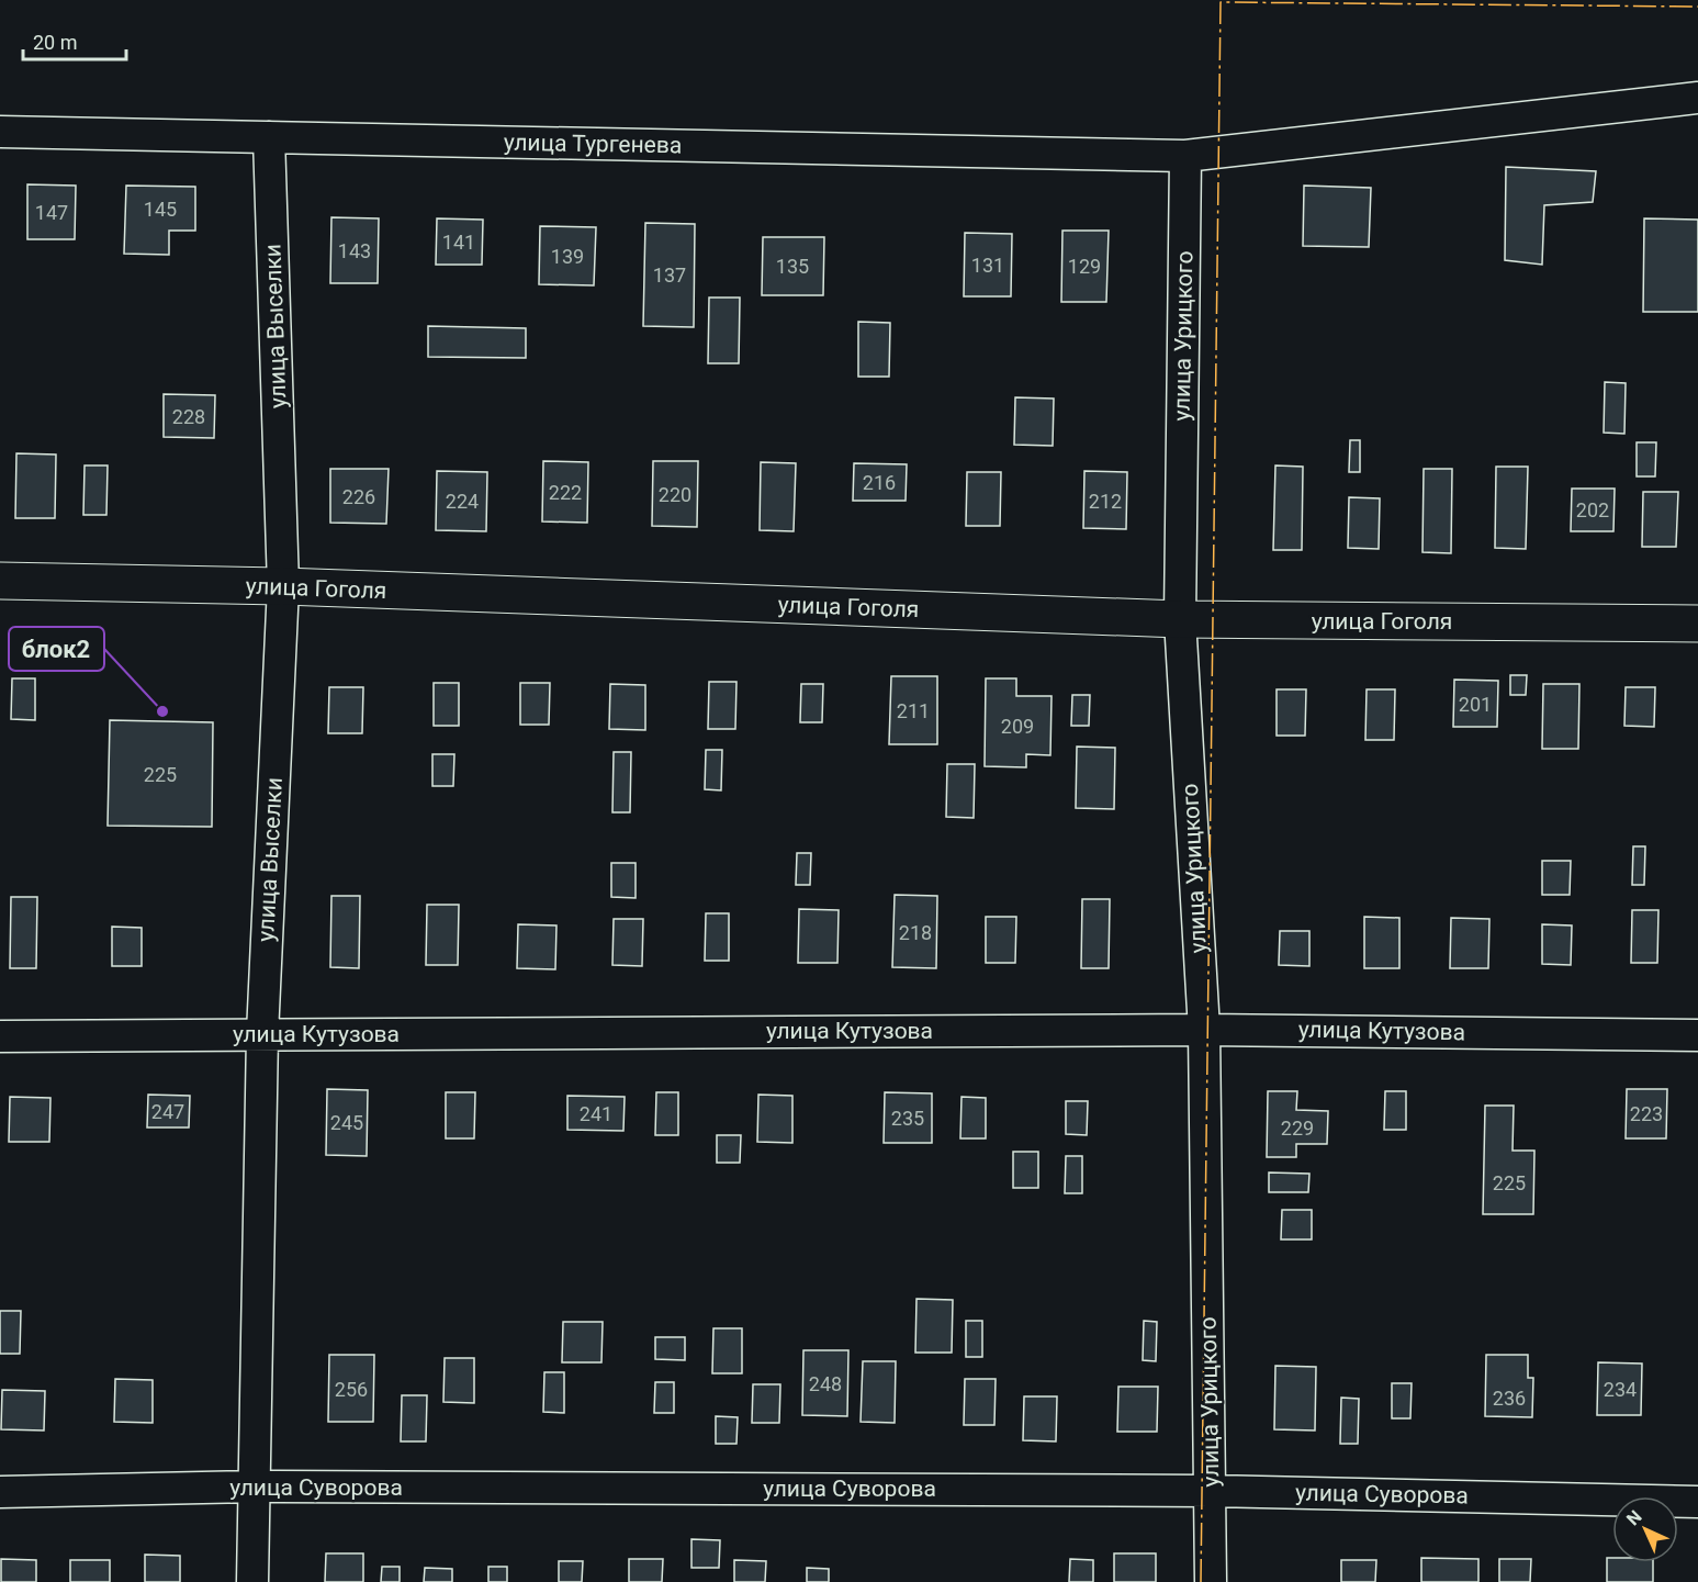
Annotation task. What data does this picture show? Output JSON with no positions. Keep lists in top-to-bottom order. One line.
{"streets":{"main road":["улица Гоголя"],"street":["улица Тургенева","улица Выселки","улица Урицкого","улица Кутузова","улица Суворова"]},"crossings":[["улица Тургенева","улица Выселки"],["улица Тургенева","улица Урицкого"],["улица Выселки","улица Гоголя"],["улица Выселки","улица Кутузова"],["улица Выселки","улица Суворова"],["улица Урицкого","улица Гоголя"],["улица Урицкого","улица Кутузова"],["улица Урицкого","улица Суворова"]],"places":["блок2"],"house_numbers":["145","147","141","143","139","131","135","129","137","228","216","222","220","226","224","212","202","201","211","209","225","218","247","241","223","235","245","229","225","248","256","234","236"],"scale_bar":"20 m","north":"top left"}
